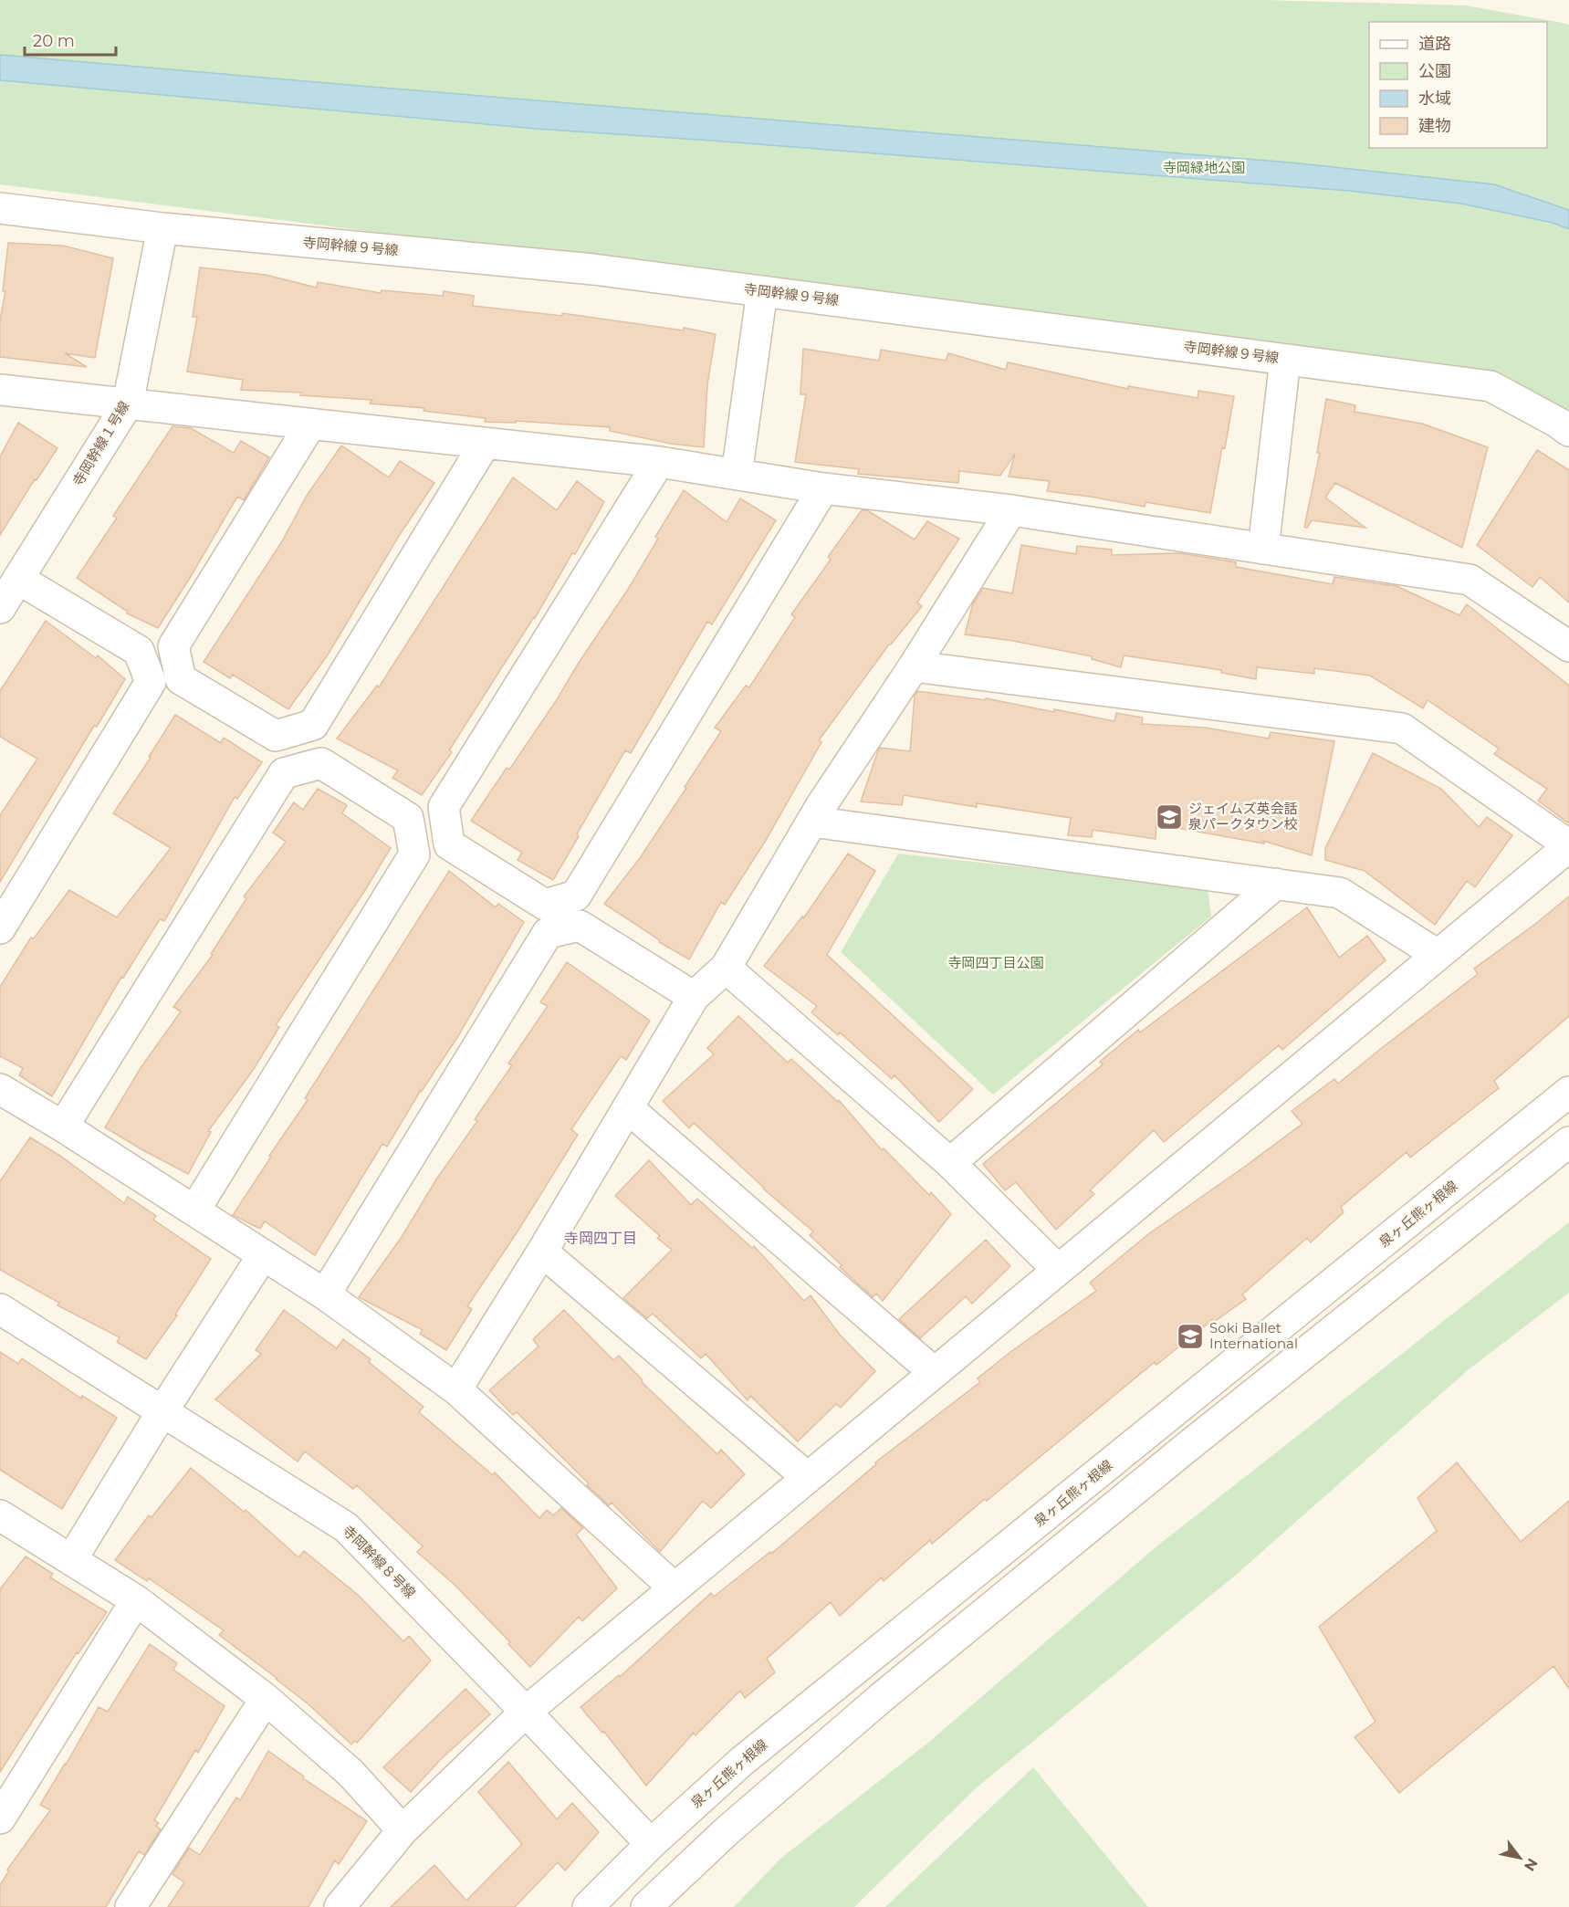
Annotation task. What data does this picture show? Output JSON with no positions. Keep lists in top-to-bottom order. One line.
{"streets":{"street":["寺岡幹線９号線","寺岡幹線１号線","泉ヶ丘熊ヶ根線","寺岡幹線８号線"]},"crossings":[["寺岡幹線９号線","寺岡幹線１号線"],["泉ヶ丘熊ヶ根線","寺岡幹線８号線"]],"districts":["寺岡四丁目"],"parks":["寺岡緑地公園","寺岡四丁目公園"],"places":{"school or university":["ジェイムズ英会話 泉パークタウン校","Soki Ballet International"]},"legend":["道路","公園","水域","建物"],"scale_bar":"20 m","north":"bottom right"}
